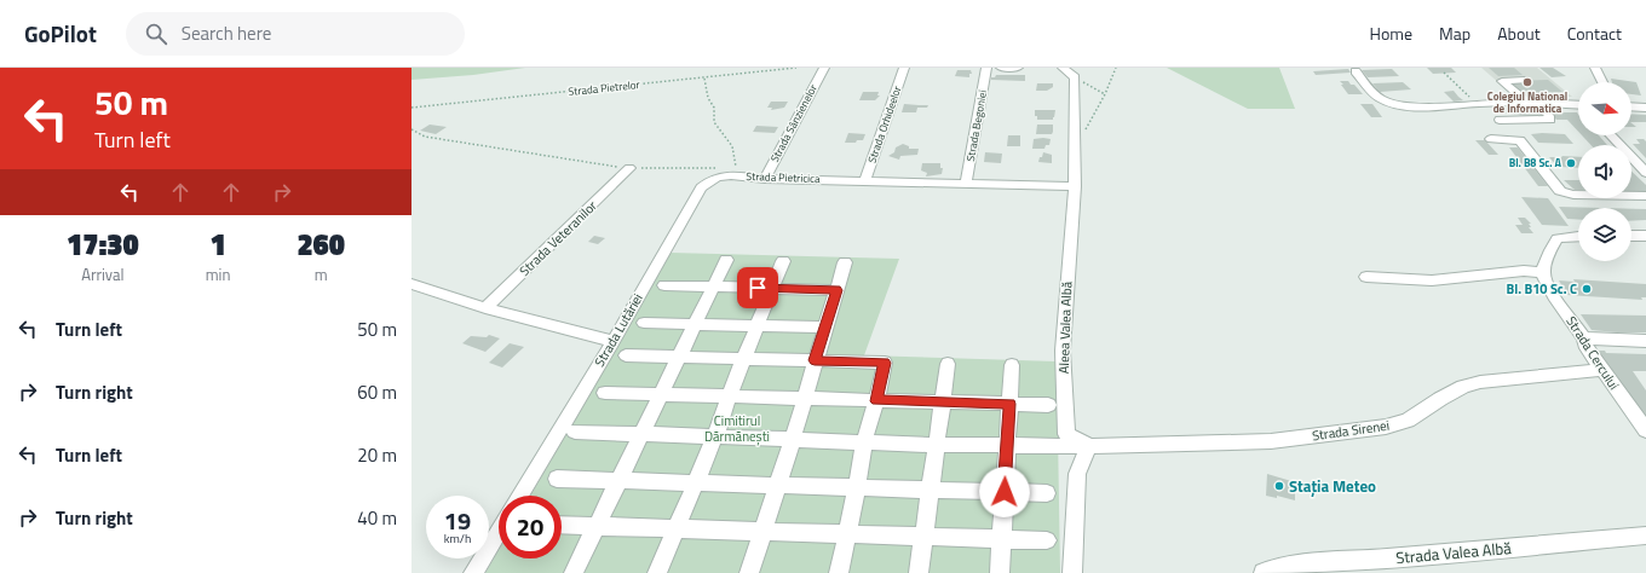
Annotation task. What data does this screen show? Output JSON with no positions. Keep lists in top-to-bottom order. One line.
{"streets":{"street":["Strada Sânzienelor","Strada Orhideelor","Strada Begoniei","Strada Pietricica","Strada Veteranilor","Aleea Valea Albă","Strada Lutăriei","Strada Cercului","Strada Sirenei","Strada Valea Albă"],"path":["Strada Pietrelor"]},"crossings":[["Strada Sânzienelor","Strada Pietricica"],["Strada Orhideelor","Strada Pietricica"],["Strada Begoniei","Strada Pietricica"],["Strada Pietricica","Strada Veteranilor"],["Strada Pietricica","Aleea Valea Albă"],["Strada Pietricica","Strada Lutăriei"],["Aleea Valea Albă","Strada Sirenei"],["Strada Cercului","Strada Sirenei"]],"parks":["Cimitirul Dărmănești"],"places":["Colegiul National de Informatica","Bl. B8 Sc. A","Bl. B10 Sc. C","Stația Meteo"],"north":"right","page":{"header":"GoPilot","search":"Search here","nav":["Home","Map","About","Contact"],"turn":["50 m","Turn left"],"eta":["17:30","Arrival","1","min","260","m"],"list":[{"name":"Turn left","value":"50 m"},{"name":"Turn right","value":"60 m"},{"name":"Turn left","value":"20 m"},{"name":"Turn right","value":"40 m"}],"speed":"19 km/h","limit":"20"}}
